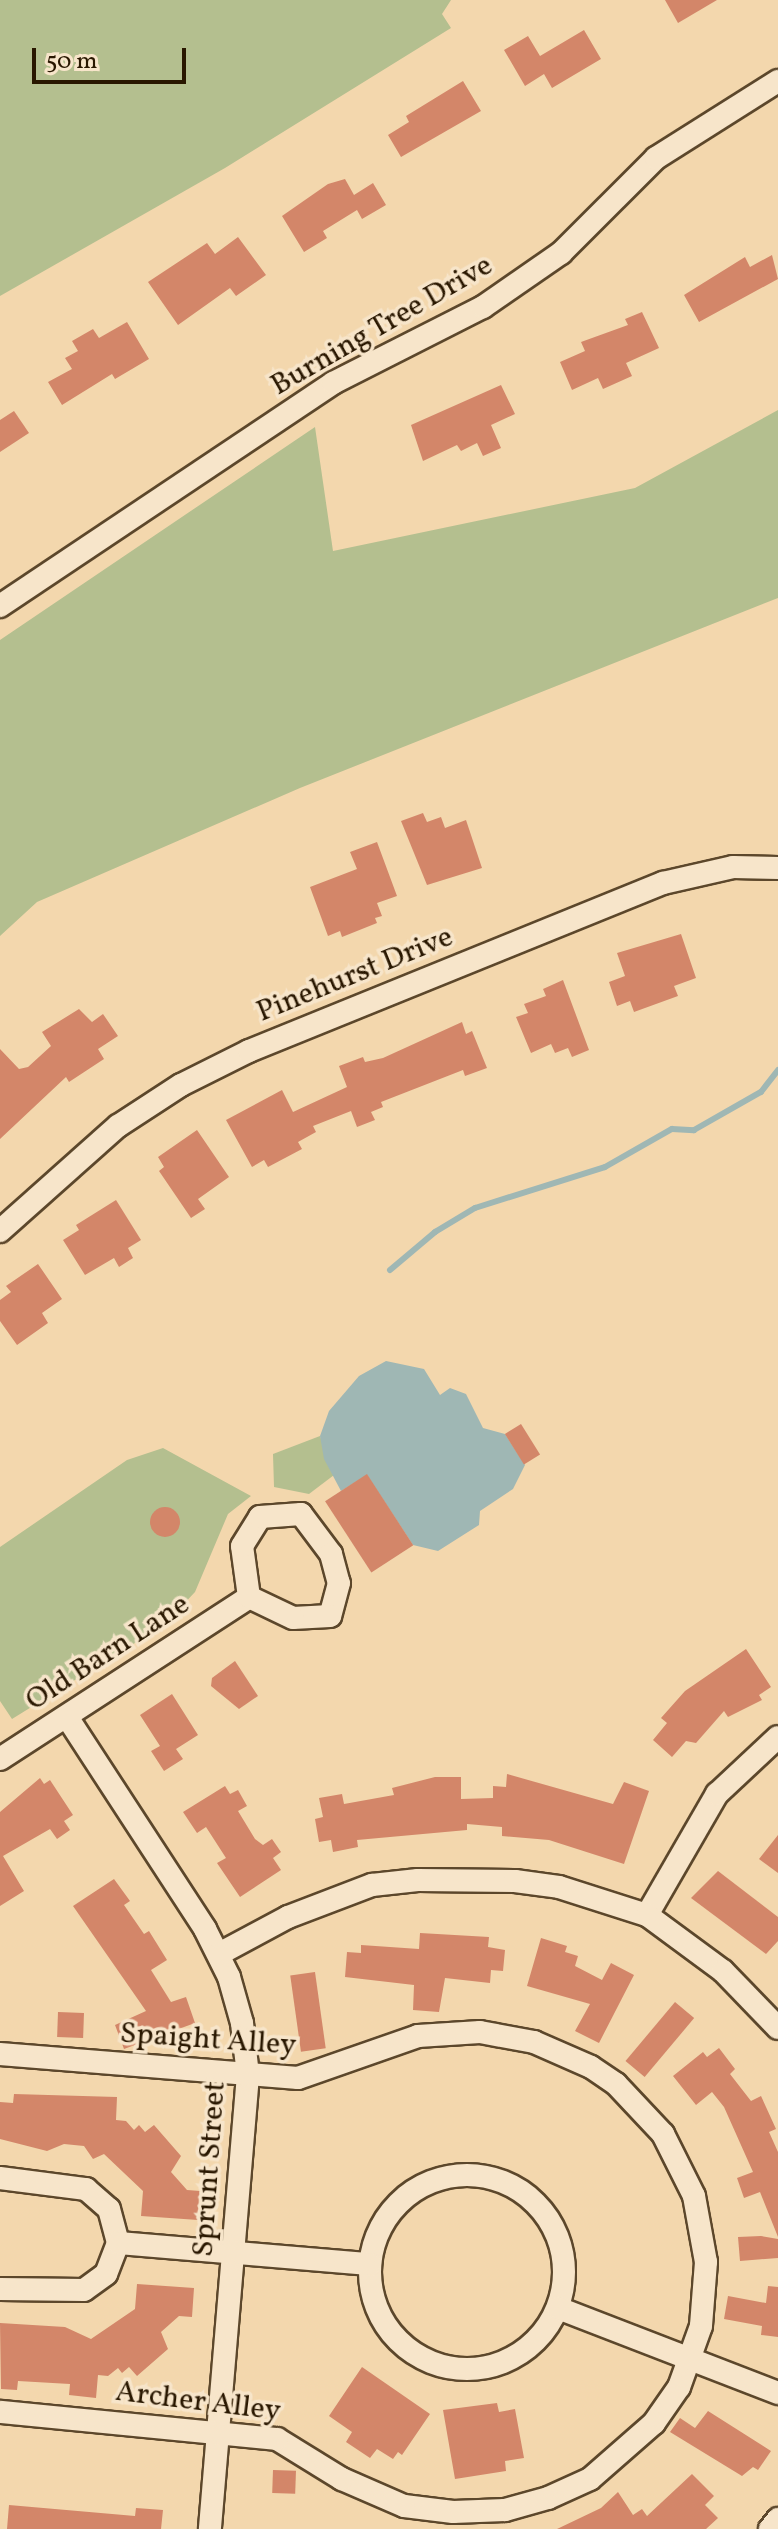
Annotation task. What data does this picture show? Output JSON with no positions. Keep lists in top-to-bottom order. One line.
{"streets":{"street":["Burning Tree Drive","Pinehurst Drive","Old Barn Lane","Spaight Alley","Sprunt Street","Archer Alley"]},"crossings":[["Old Barn Lane","Sprunt Street"],["Spaight Alley","Sprunt Street"],["Spaight Alley","Archer Alley"],["Sprunt Street","Archer Alley"]],"scale_bar":"50 m"}
